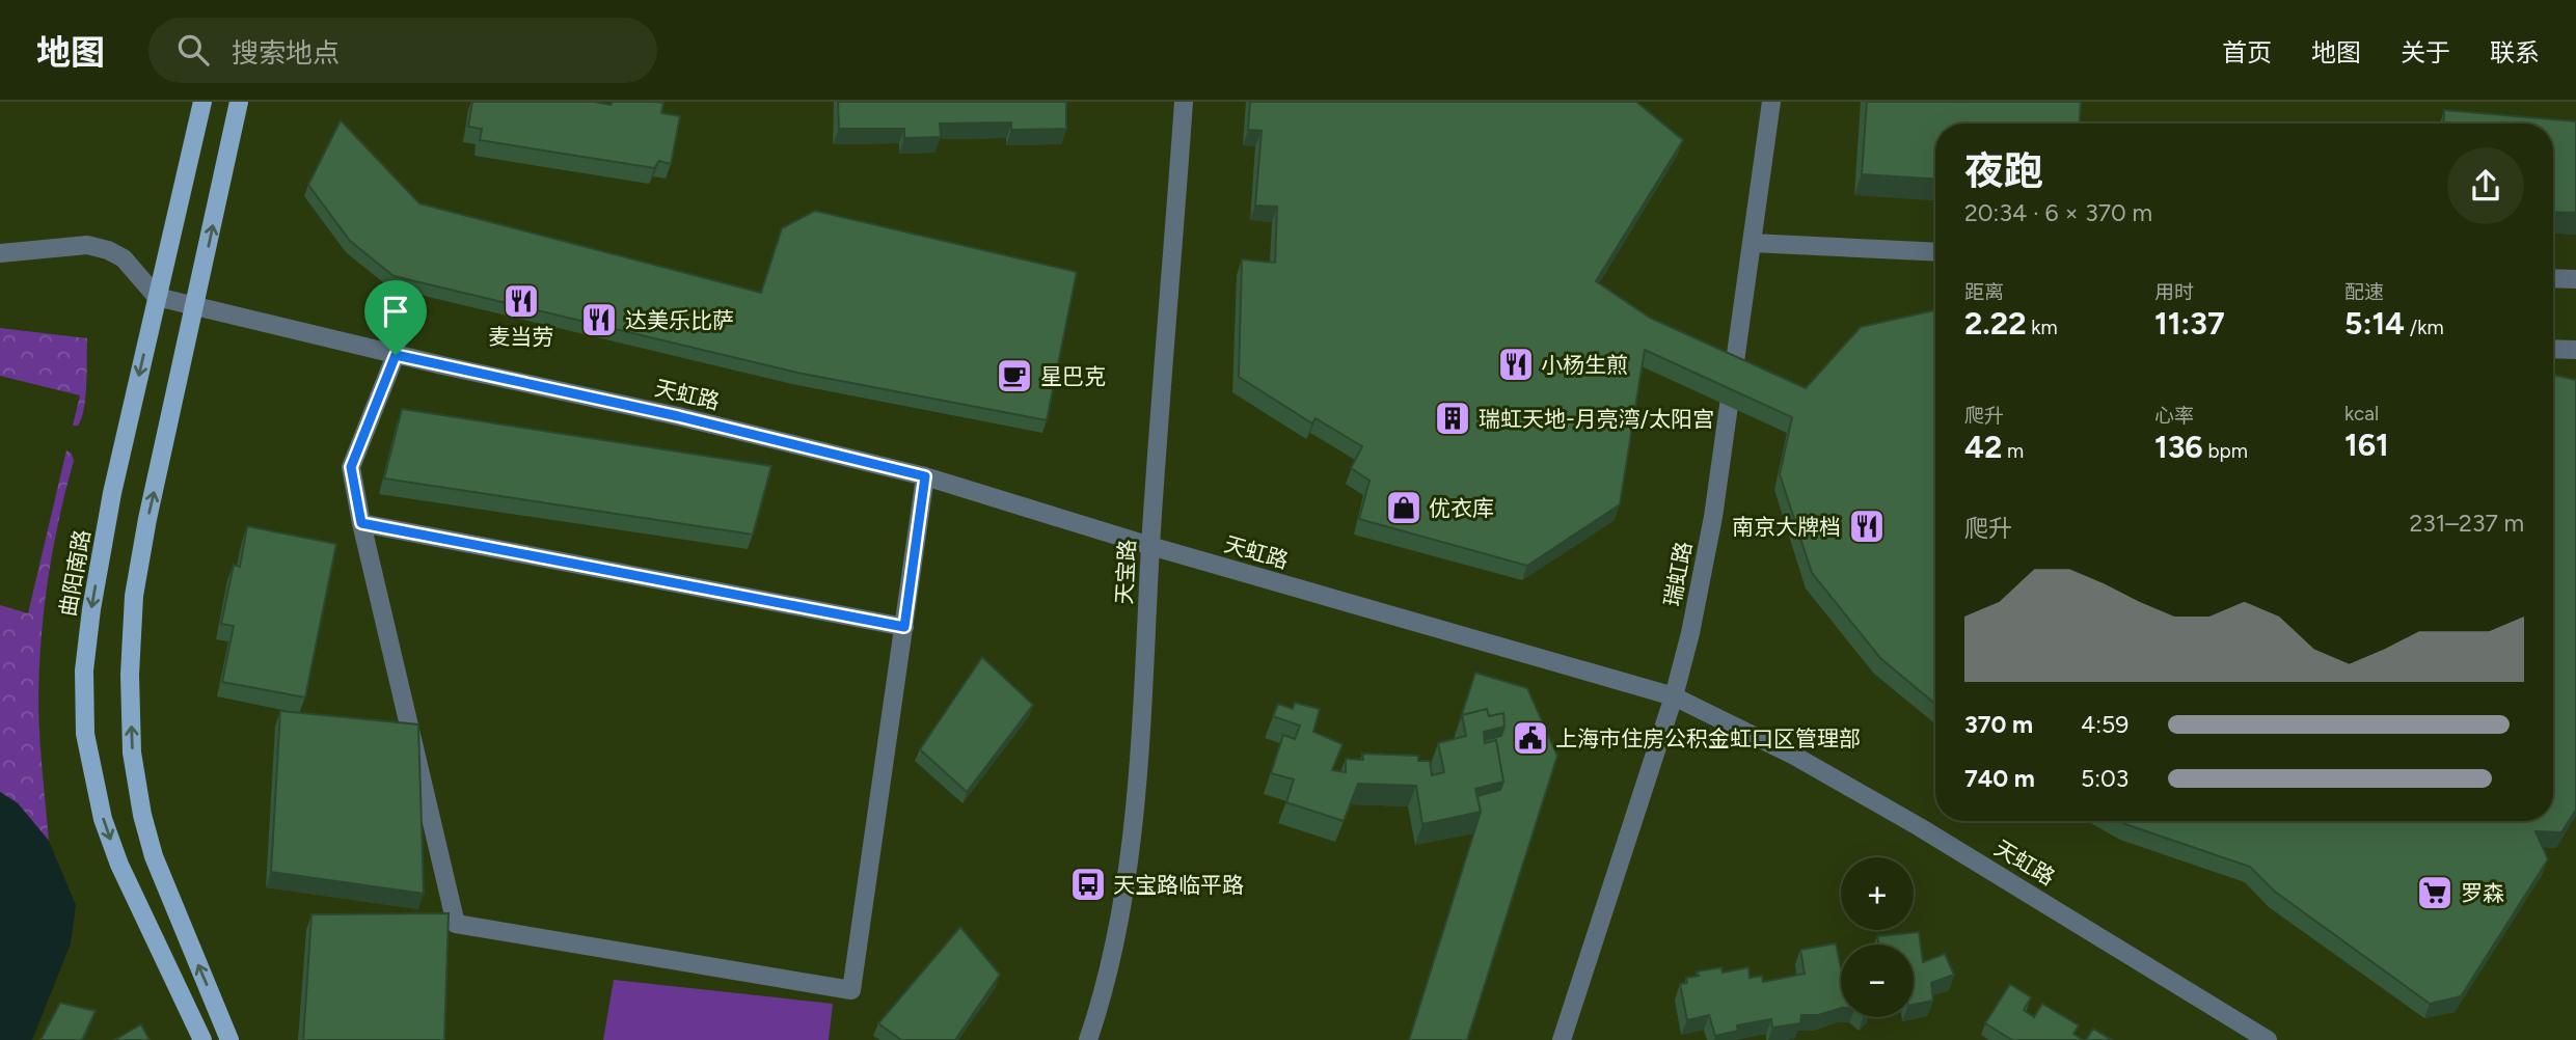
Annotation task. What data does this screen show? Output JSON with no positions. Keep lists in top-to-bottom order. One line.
{"streets":{"main road":["曲阳南路"],"street":["天虹路","天宝路","瑞虹路"]},"crossings":[["天虹路","天宝路"],["天虹路","曲阳南路"],["天虹路","瑞虹路"]],"places":{"restaurant":["麦当劳","达美乐比萨","小杨生煎","南京大牌档"],"cafe":["星巴克"],"building":["瑞虹天地-月亮湾/太阳宫"],"shop":["优衣库"],"public building":["上海市住房公积金虹口区管理部"],"bus stop":["天宝路临平路"],"supermarket":["罗森"]},"page":{"header":"地图","search":"搜索地点","nav":["首页","地图","关于","联系"],"heading":["夜跑","20:34 · 6 × 370 m"],"stats":[["距离","2.22 km"],["用时","11:37"],["配速","5:14 /km"],["爬升","42 m"],["心率","136 bpm"],["kcal","161"]],"chart":["爬升","231–237 m"],"list":[{"name":"370 m","note":"4:59"},{"name":"740 m","note":"5:03"}],"map_buttons":["+","−"]}}
